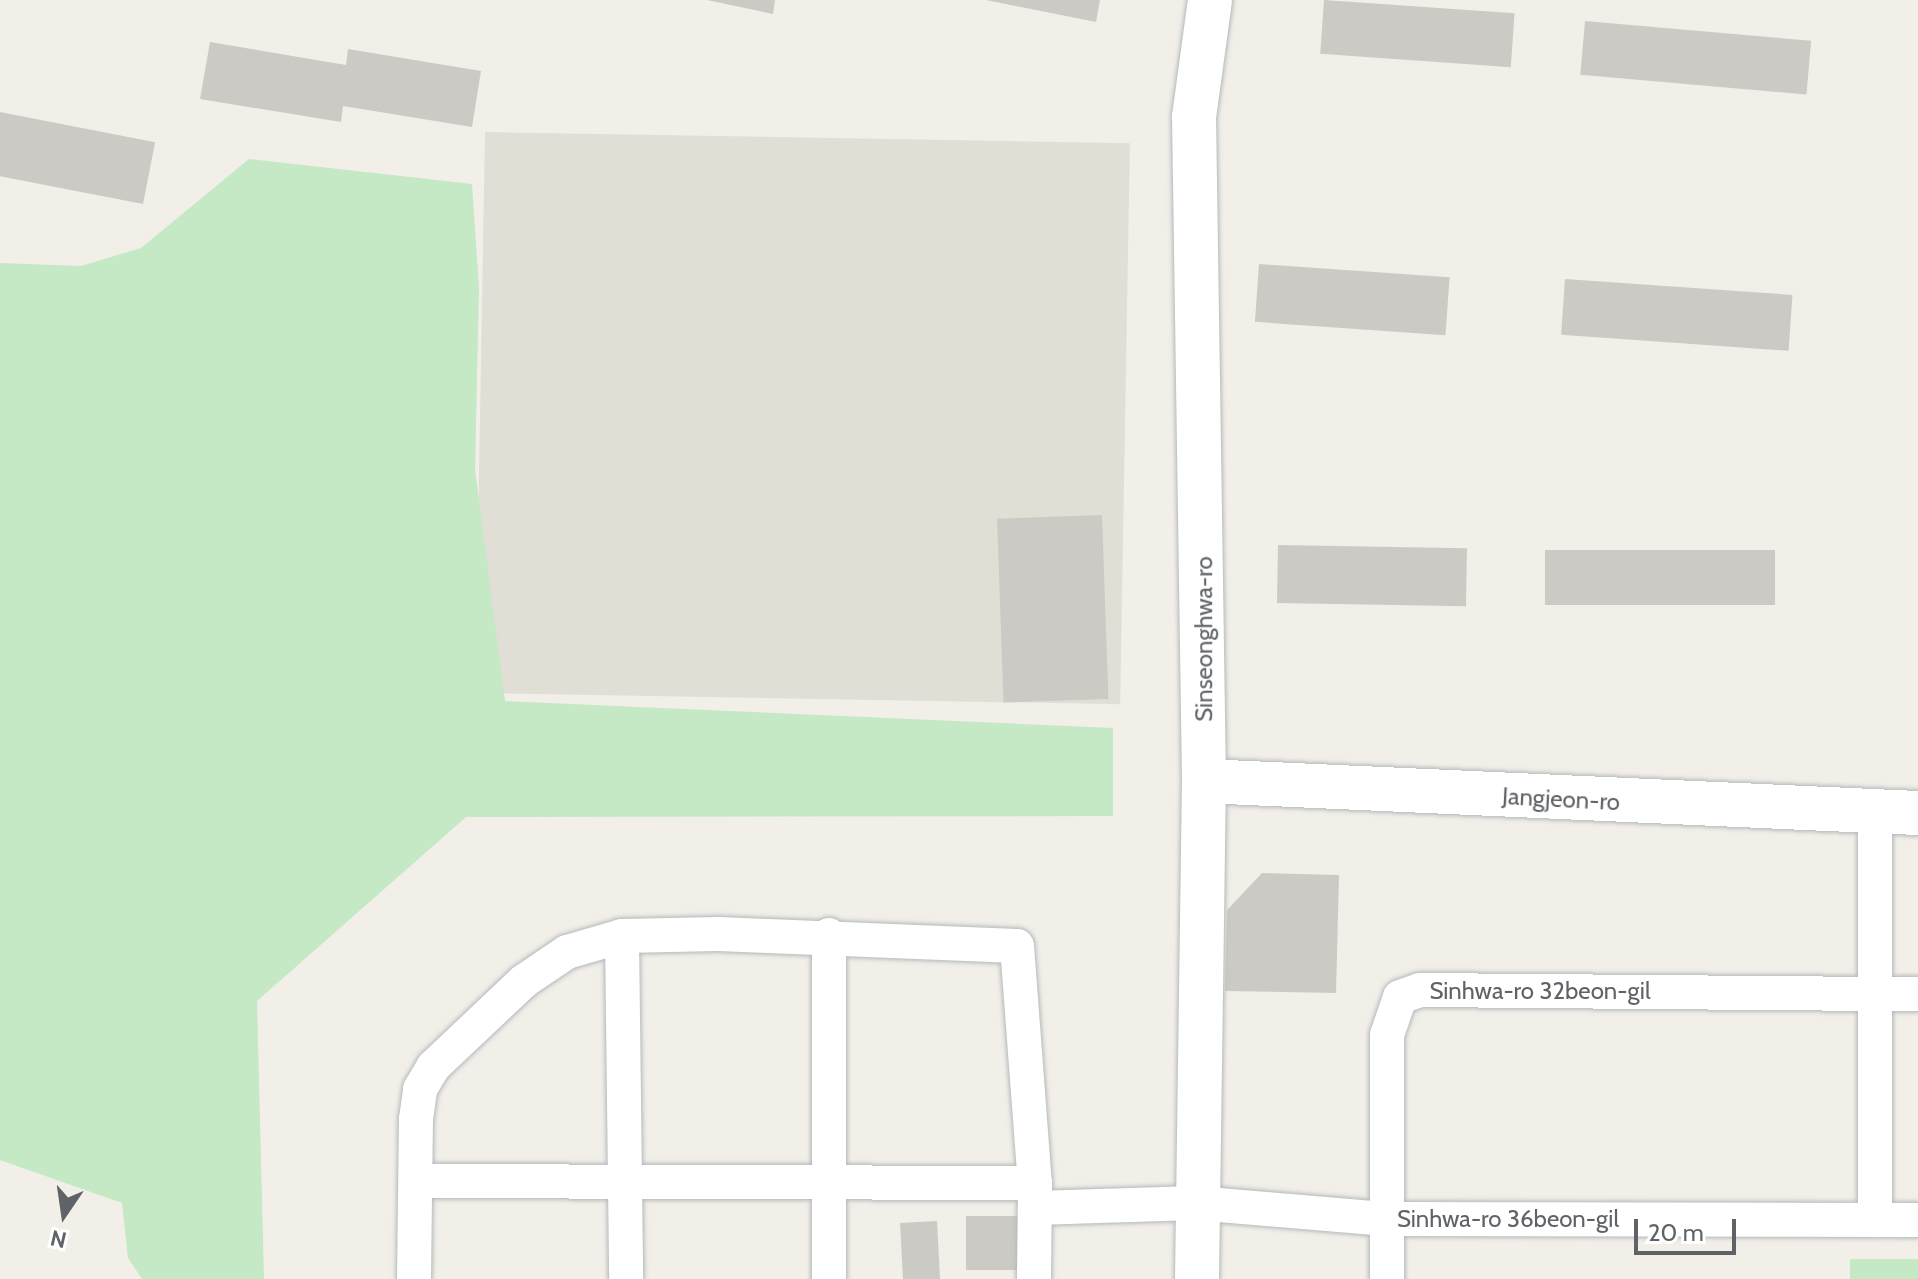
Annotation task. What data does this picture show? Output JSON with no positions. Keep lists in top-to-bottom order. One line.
{"streets":{"street":["Sinseonghwa-ro","Jangjeon-ro","Sinhwa-ro 32beon-gil","Sinhwa-ro 36beon-gil"]},"crossings":[["Sinseonghwa-ro","Jangjeon-ro"],["Sinseonghwa-ro","Sinhwa-ro 36beon-gil"],["Sinhwa-ro 32beon-gil","Sinhwa-ro 36beon-gil"]],"scale_bar":"20 m","north":"bottom"}
